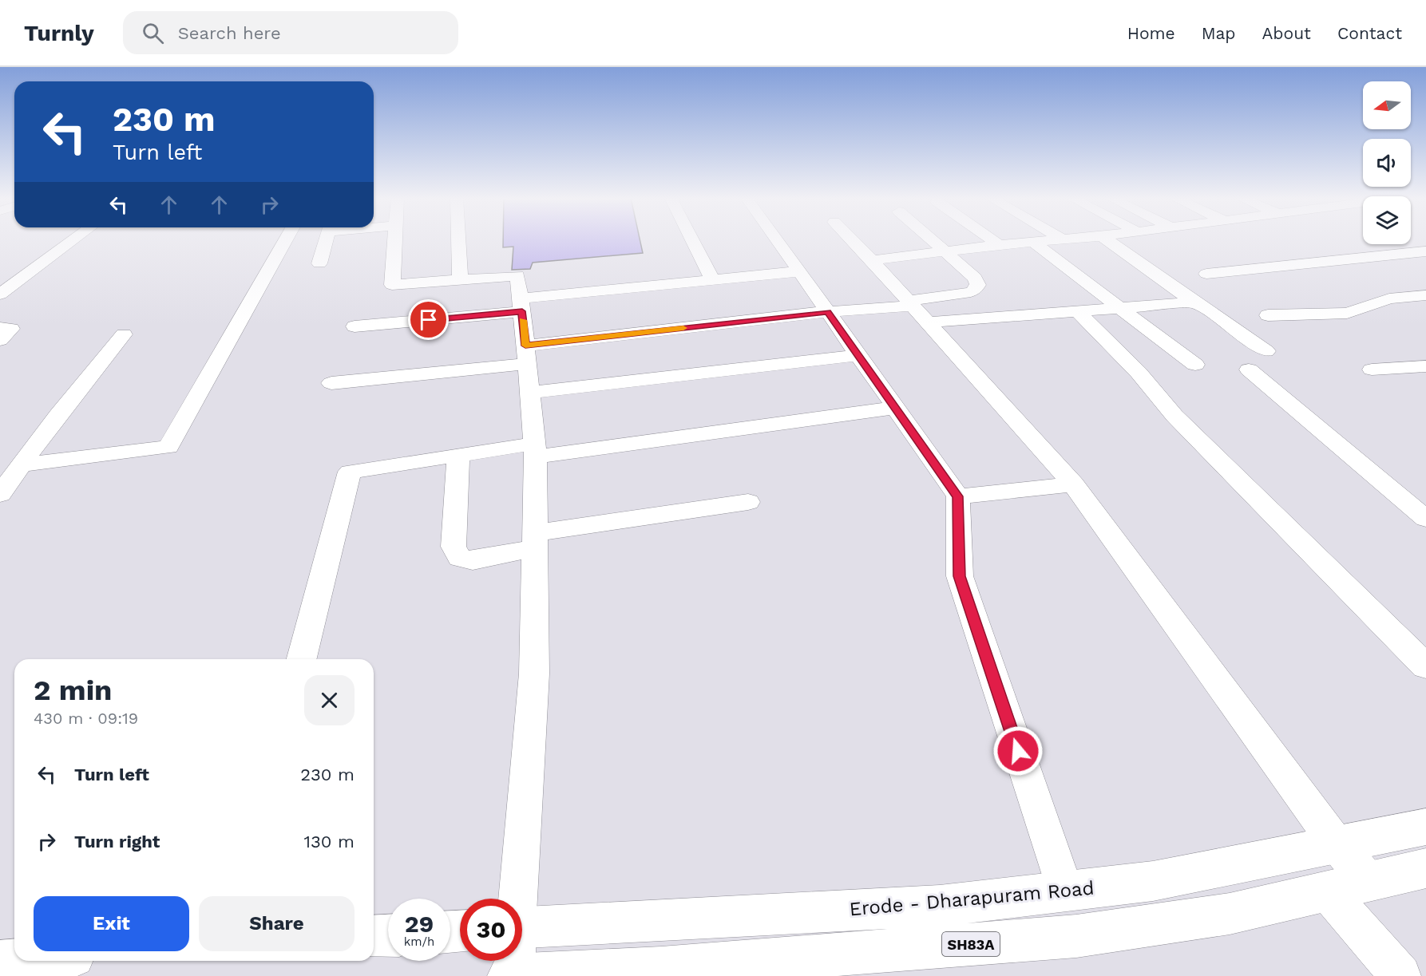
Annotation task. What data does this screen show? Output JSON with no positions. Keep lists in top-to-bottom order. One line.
{"streets":{"main road":["Erode - Dharapuram Road","SH83A"]},"north":"left","page":{"header":"Turnly","search":"Search here","nav":["Home","Map","About","Contact"],"turn":["230 m","Turn left"],"heading":["2 min","430 m · 09:19"],"list":[{"name":"Turn left","value":"230 m"},{"name":"Turn right","value":"130 m"}],"buttons":["Exit","Share"],"speed":"29 km/h","limit":"30"}}
